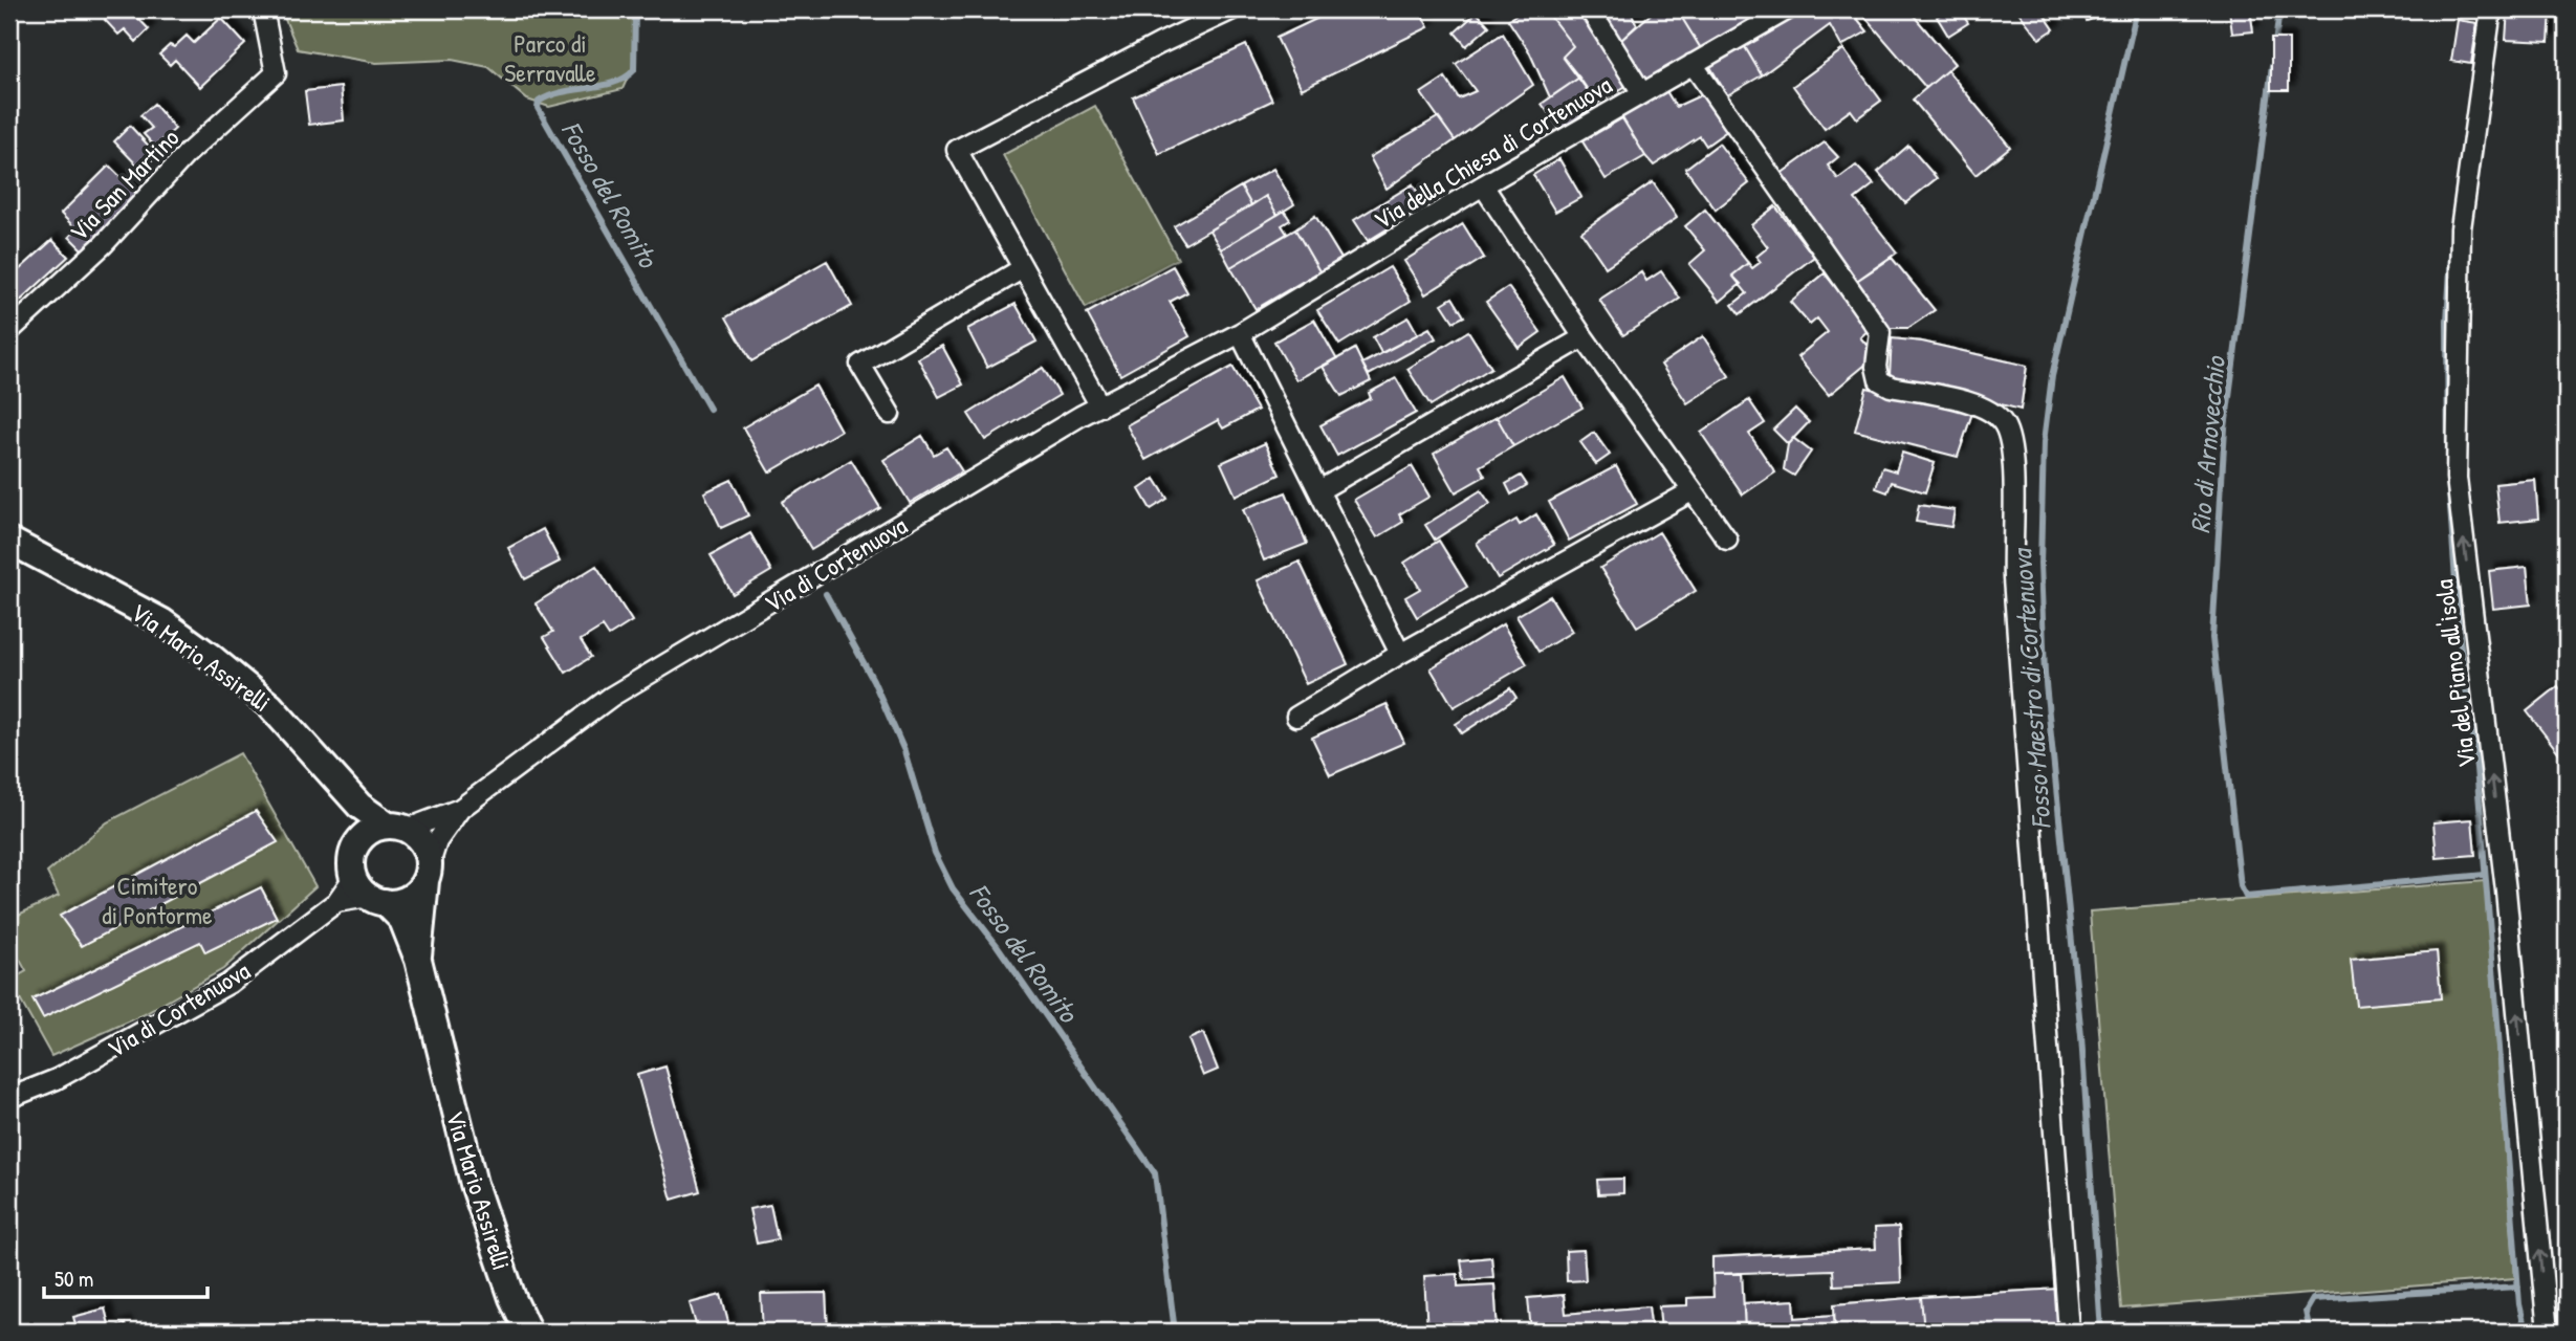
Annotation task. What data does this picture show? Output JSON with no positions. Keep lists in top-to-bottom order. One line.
{"streets":{"street":["Via della Chiesa di Cortenuova","Via San Martino","Via di Cortenuova","Via Mario Assirelli","Via del Piano all'isola"]},"crossings":[["Via della Chiesa di Cortenuova","Via di Cortenuova"],["Via di Cortenuova","Via Mario Assirelli"]],"one_way":["Via del Piano all'isola"],"water":["Fosso del Romito","Rio di Arnovecchio","Fosso Maestro di Cortenuova"],"parks":["Parco di Serravalle","Cimitero di Pontorme"],"scale_bar":"50 m"}
